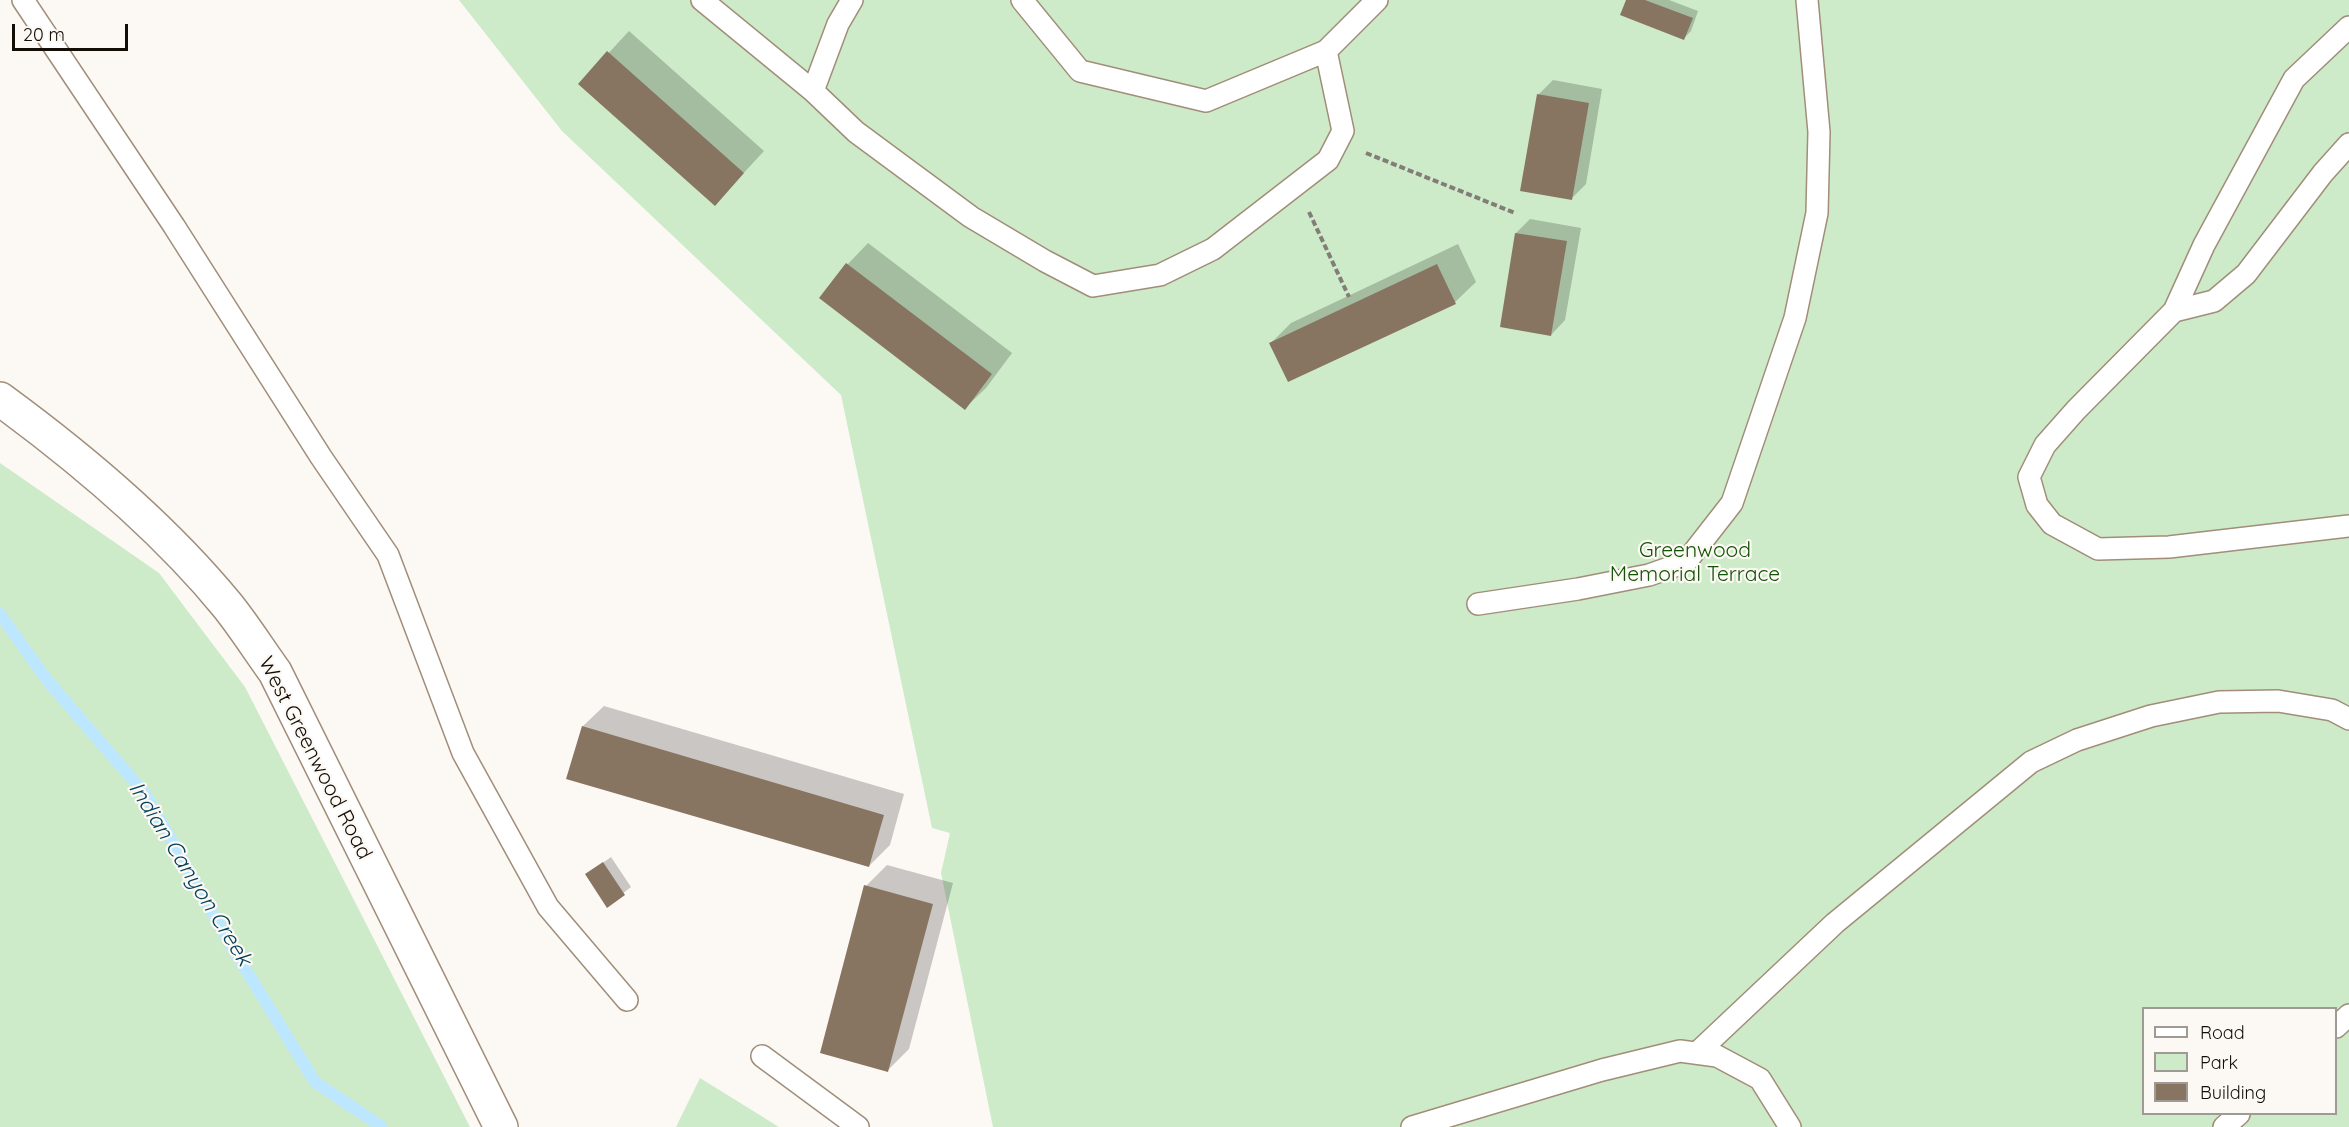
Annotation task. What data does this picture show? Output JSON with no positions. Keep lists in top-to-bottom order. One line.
{"streets":{"street":["West Greenwood Road"]},"water":["Indian Canyon Creek"],"parks":["Greenwood Memorial Terrace"],"legend":["Road","Park","Building"],"scale_bar":"20 m"}
